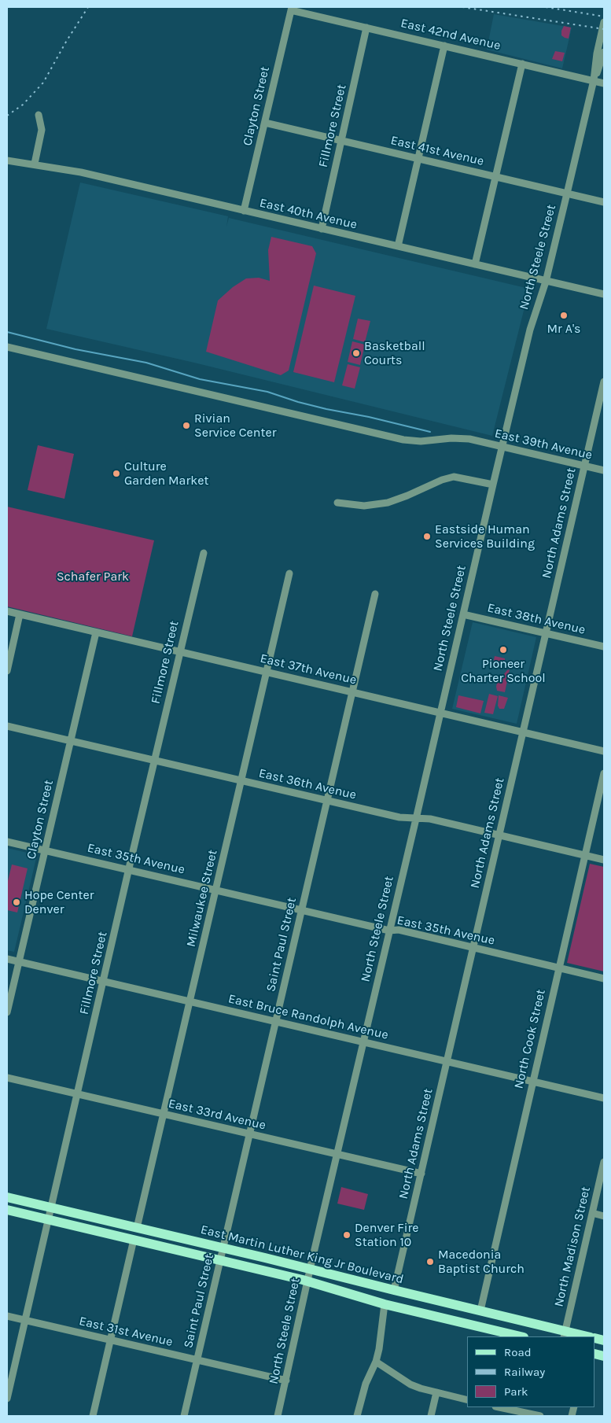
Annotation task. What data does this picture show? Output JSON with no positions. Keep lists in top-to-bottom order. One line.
{"streets":{"main road":["East Martin Luther King Jr Boulevard"],"street":["East 42nd Avenue","Clayton Street","Fillmore Street","East 41st Avenue","East 40th Avenue","North Steele Street","East 39th Avenue","North Adams Street","East 38th Avenue","East 37th Avenue","East 36th Avenue","East 35th Avenue","Milwaukee Street","Saint Paul Street","East Bruce Randolph Avenue","North Cook Street","East 33rd Avenue","North Madison Street","East 31st Avenue"]},"crossings":[["East 42nd Avenue","Clayton Street"],["East 42nd Avenue","Fillmore Street"],["East 42nd Avenue","North Steele Street"],["Clayton Street","East 41st Avenue"],["Clayton Street","East 40th Avenue"],["Clayton Street","East 37th Avenue"],["Clayton Street","East 36th Avenue"],["Clayton Street","East 35th Avenue"],["Clayton Street","East Bruce Randolph Avenue"],["Fillmore Street","East 41st Avenue"],["Fillmore Street","East 40th Avenue"],["Fillmore Street","East 37th Avenue"],["Fillmore Street","East 36th Avenue"],["Fillmore Street","East 35th Avenue"],["Fillmore Street","East Bruce Randolph Avenue"],["Fillmore Street","East 33rd Avenue"],["Fillmore Street","East Martin Luther King Jr Boulevard"],["Fillmore Street","East 31st Avenue"],["East 41st Avenue","North Steele Street"],["East 40th Avenue","North Steele Street"],["North Steele Street","East 39th Avenue"],["North Steele Street","East 38th Avenue"],["North Steele Street","East 37th Avenue"],["North Steele Street","East 36th Avenue"],["North Steele Street","East 35th Avenue"],["North Steele Street","East Bruce Randolph Avenue"],["North Steele Street","East 33rd Avenue"],["North Steele Street","East Martin Luther King Jr Boulevard"],["North Steele Street","East 31st Avenue"],["East 39th Avenue","North Adams Street"],["North Adams Street","East 38th Avenue"],["North Adams Street","East 37th Avenue"],["North Adams Street","East 36th Avenue"],["North Adams Street","East 35th Avenue"],["North Adams Street","East Bruce Randolph Avenue"],["North Adams Street","East 33rd Avenue"],["North Adams Street","East Martin Luther King Jr Boulevard"],["East 37th Avenue","Milwaukee Street"],["East 37th Avenue","Saint Paul Street"],["East 36th Avenue","Milwaukee Street"],["East 36th Avenue","Saint Paul Street"],["East 36th Avenue","North Cook Street"],["East 35th Avenue","Milwaukee Street"],["East 35th Avenue","Saint Paul Street"],["East 35th Avenue","North Cook Street"],["Milwaukee Street","East Bruce Randolph Avenue"],["Milwaukee Street","East 33rd Avenue"],["Milwaukee Street","East Martin Luther King Jr Boulevard"],["Saint Paul Street","East Bruce Randolph Avenue"],["Saint Paul Street","East 33rd Avenue"],["Saint Paul Street","East Martin Luther King Jr Boulevard"],["Saint Paul Street","East 31st Avenue"],["East Bruce Randolph Avenue","North Cook Street"],["North Cook Street","East Martin Luther King Jr Boulevard"],["North Madison Street","East Martin Luther King Jr Boulevard"]],"parks":["Schafer Park"],"places":["Mr A's","Basketball Courts","Rivian Service Center","Culture Garden Market","Eastside Human Services Building","Pioneer Charter School","Hope Center Denver","Denver Fire Station 10","Macedonia Baptist Church"],"legend":["Road","Railway","Park"]}
